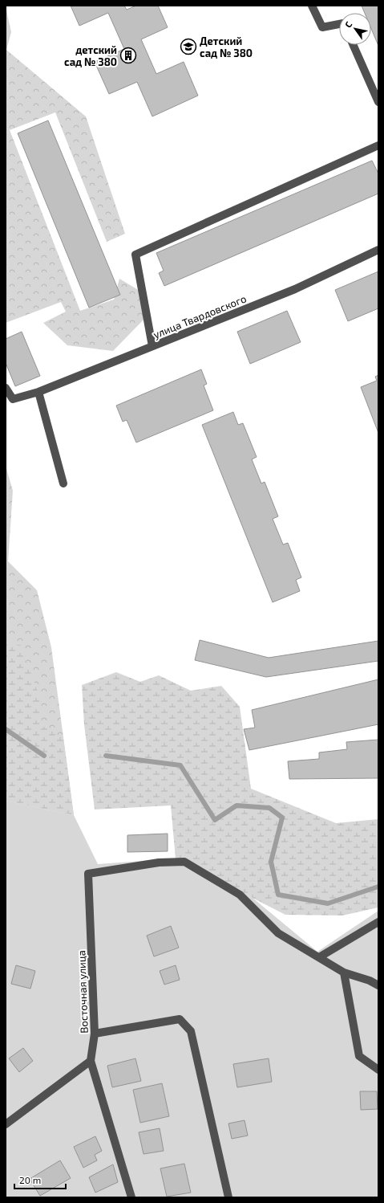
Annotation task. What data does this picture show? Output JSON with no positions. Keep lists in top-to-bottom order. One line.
{"streets":{"street":["улица Твардовского","Восточная улица"]},"places":{"school or university":["Детский сад № 380"],"building":["детский сад № 380"]},"scale_bar":"20 m","north":"top left"}
